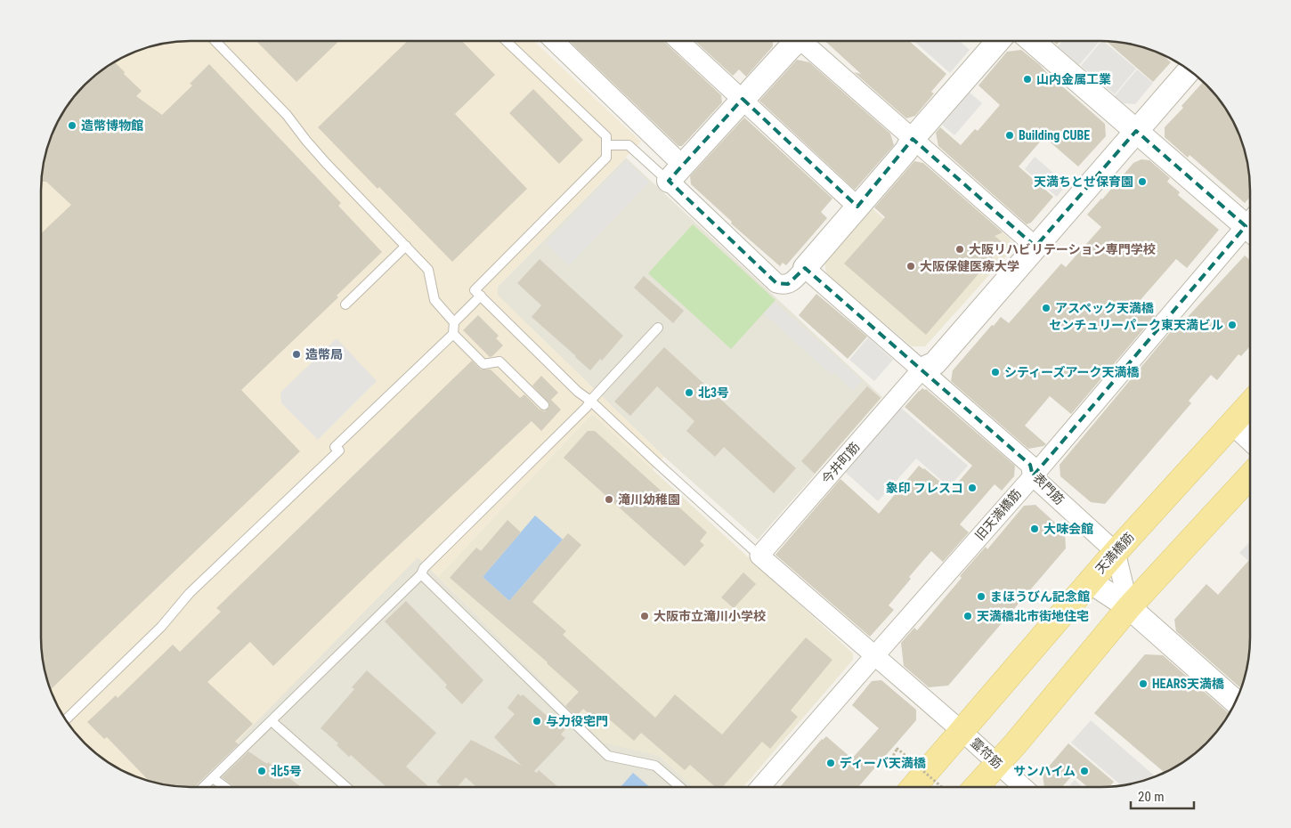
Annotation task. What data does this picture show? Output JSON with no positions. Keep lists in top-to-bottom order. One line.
{"streets":{"main road":["天満橋筋"],"street":["今井町筋","表門筋","旧天満橋筋","霊符筋"]},"crossings":[["今井町筋","表門筋"],["今井町筋","霊符筋"],["表門筋","旧天満橋筋"],["表門筋","天満橋筋"],["旧天満橋筋","霊符筋"],["天満橋筋","霊符筋"]],"places":["山内金属工業","造幣博物館","Building CUBE","天満ちとせ保育園","大阪リハビリテーション専門学校","大阪保健医療大学","アスペック天満橋","センチュリーパーク東天満ビル","造幣局","シティーズアーク天満橋","北3号","象印 フレスコ","滝川幼稚園","大味会館","まほうびん記念館","大阪市立滝川小学校","天満橋北市街地住宅","HEARS天満橋","与力役宅門","ディーバ天満橋","北5号","サンハイム"],"scale_bar":"20 m"}
